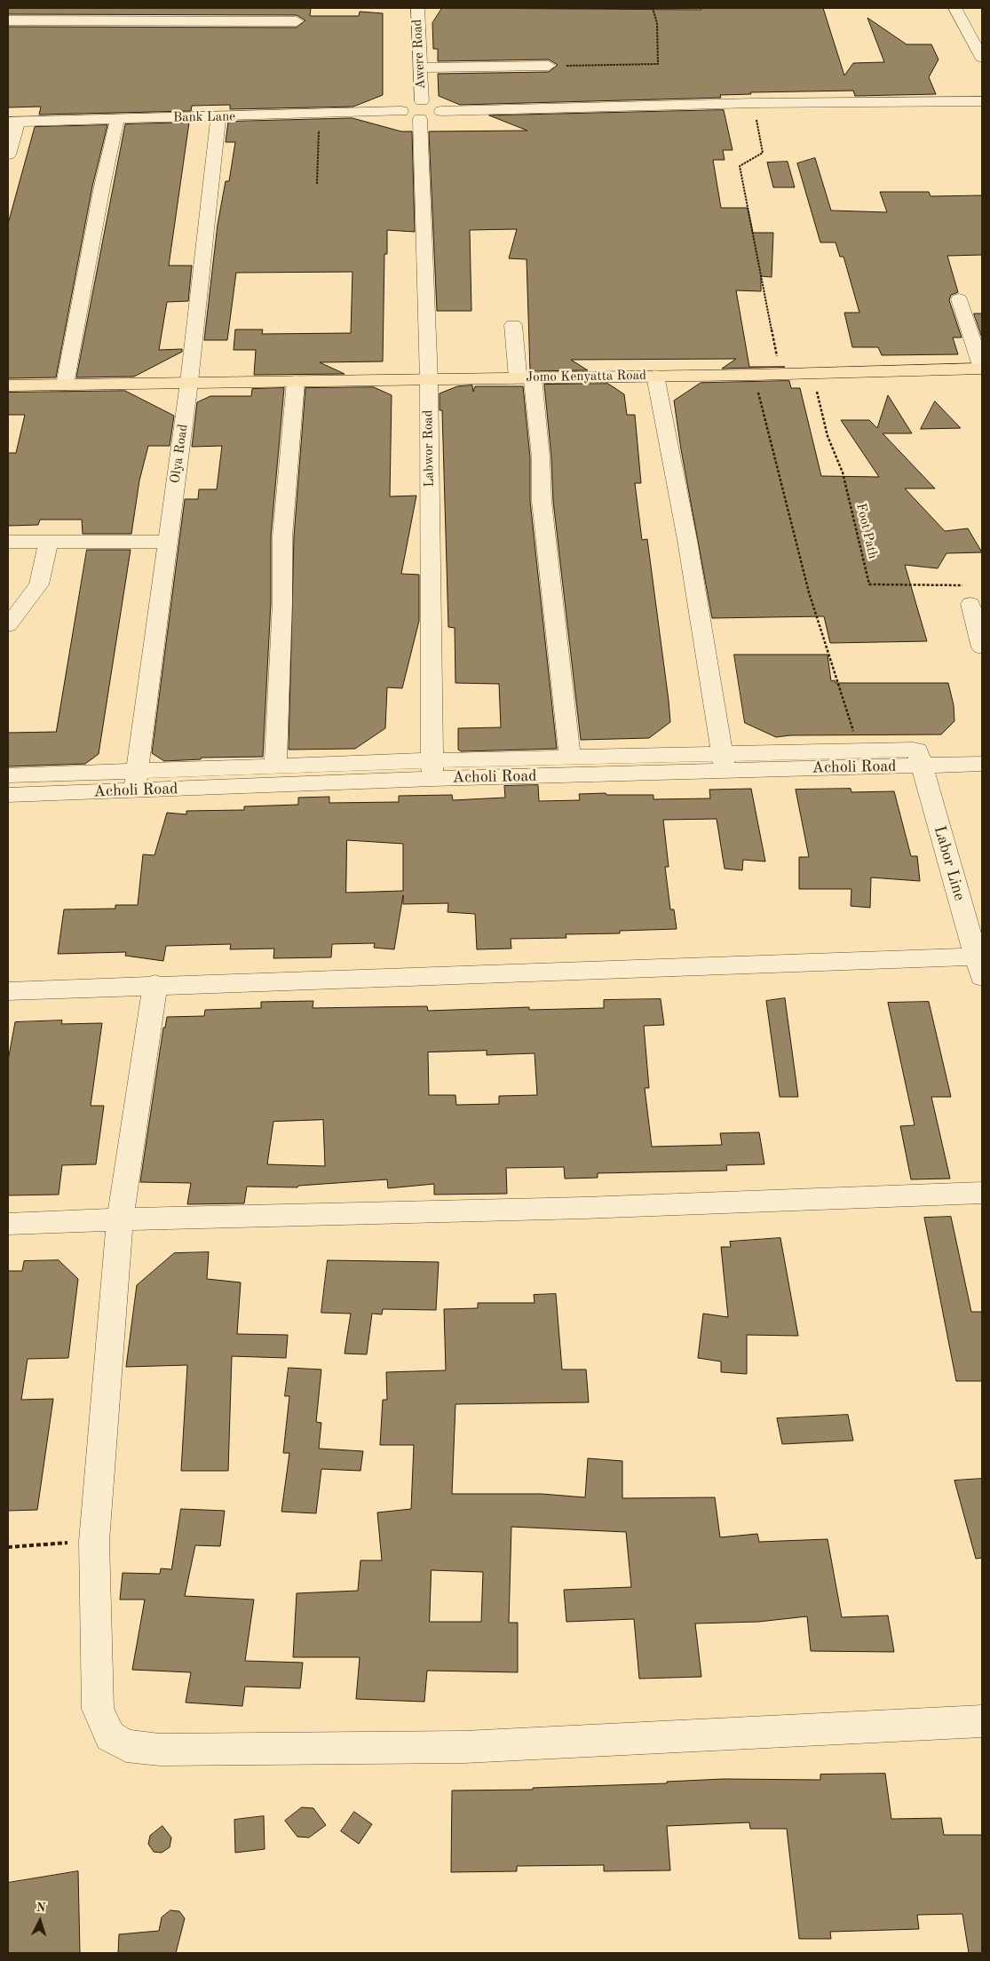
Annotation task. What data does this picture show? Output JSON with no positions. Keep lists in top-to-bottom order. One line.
{"streets":{"main road":["Jomo Kenyatta Road"],"street":["Awere Road","Bank Lane","Labwor Road","Olya Road","Acholi Road","Labor Line"],"path":["Foot Path"]},"crossings":[["Awere Road","Bank Lane"],["Awere Road","Labwor Road"],["Bank Lane","Labwor Road"],["Bank Lane","Olya Road"],["Jomo Kenyatta Road","Labwor Road"],["Jomo Kenyatta Road","Olya Road"],["Jomo Kenyatta Road","Foot Path"],["Labwor Road","Acholi Road"],["Olya Road","Acholi Road"],["Acholi Road","Labor Line"]],"north":"top"}
